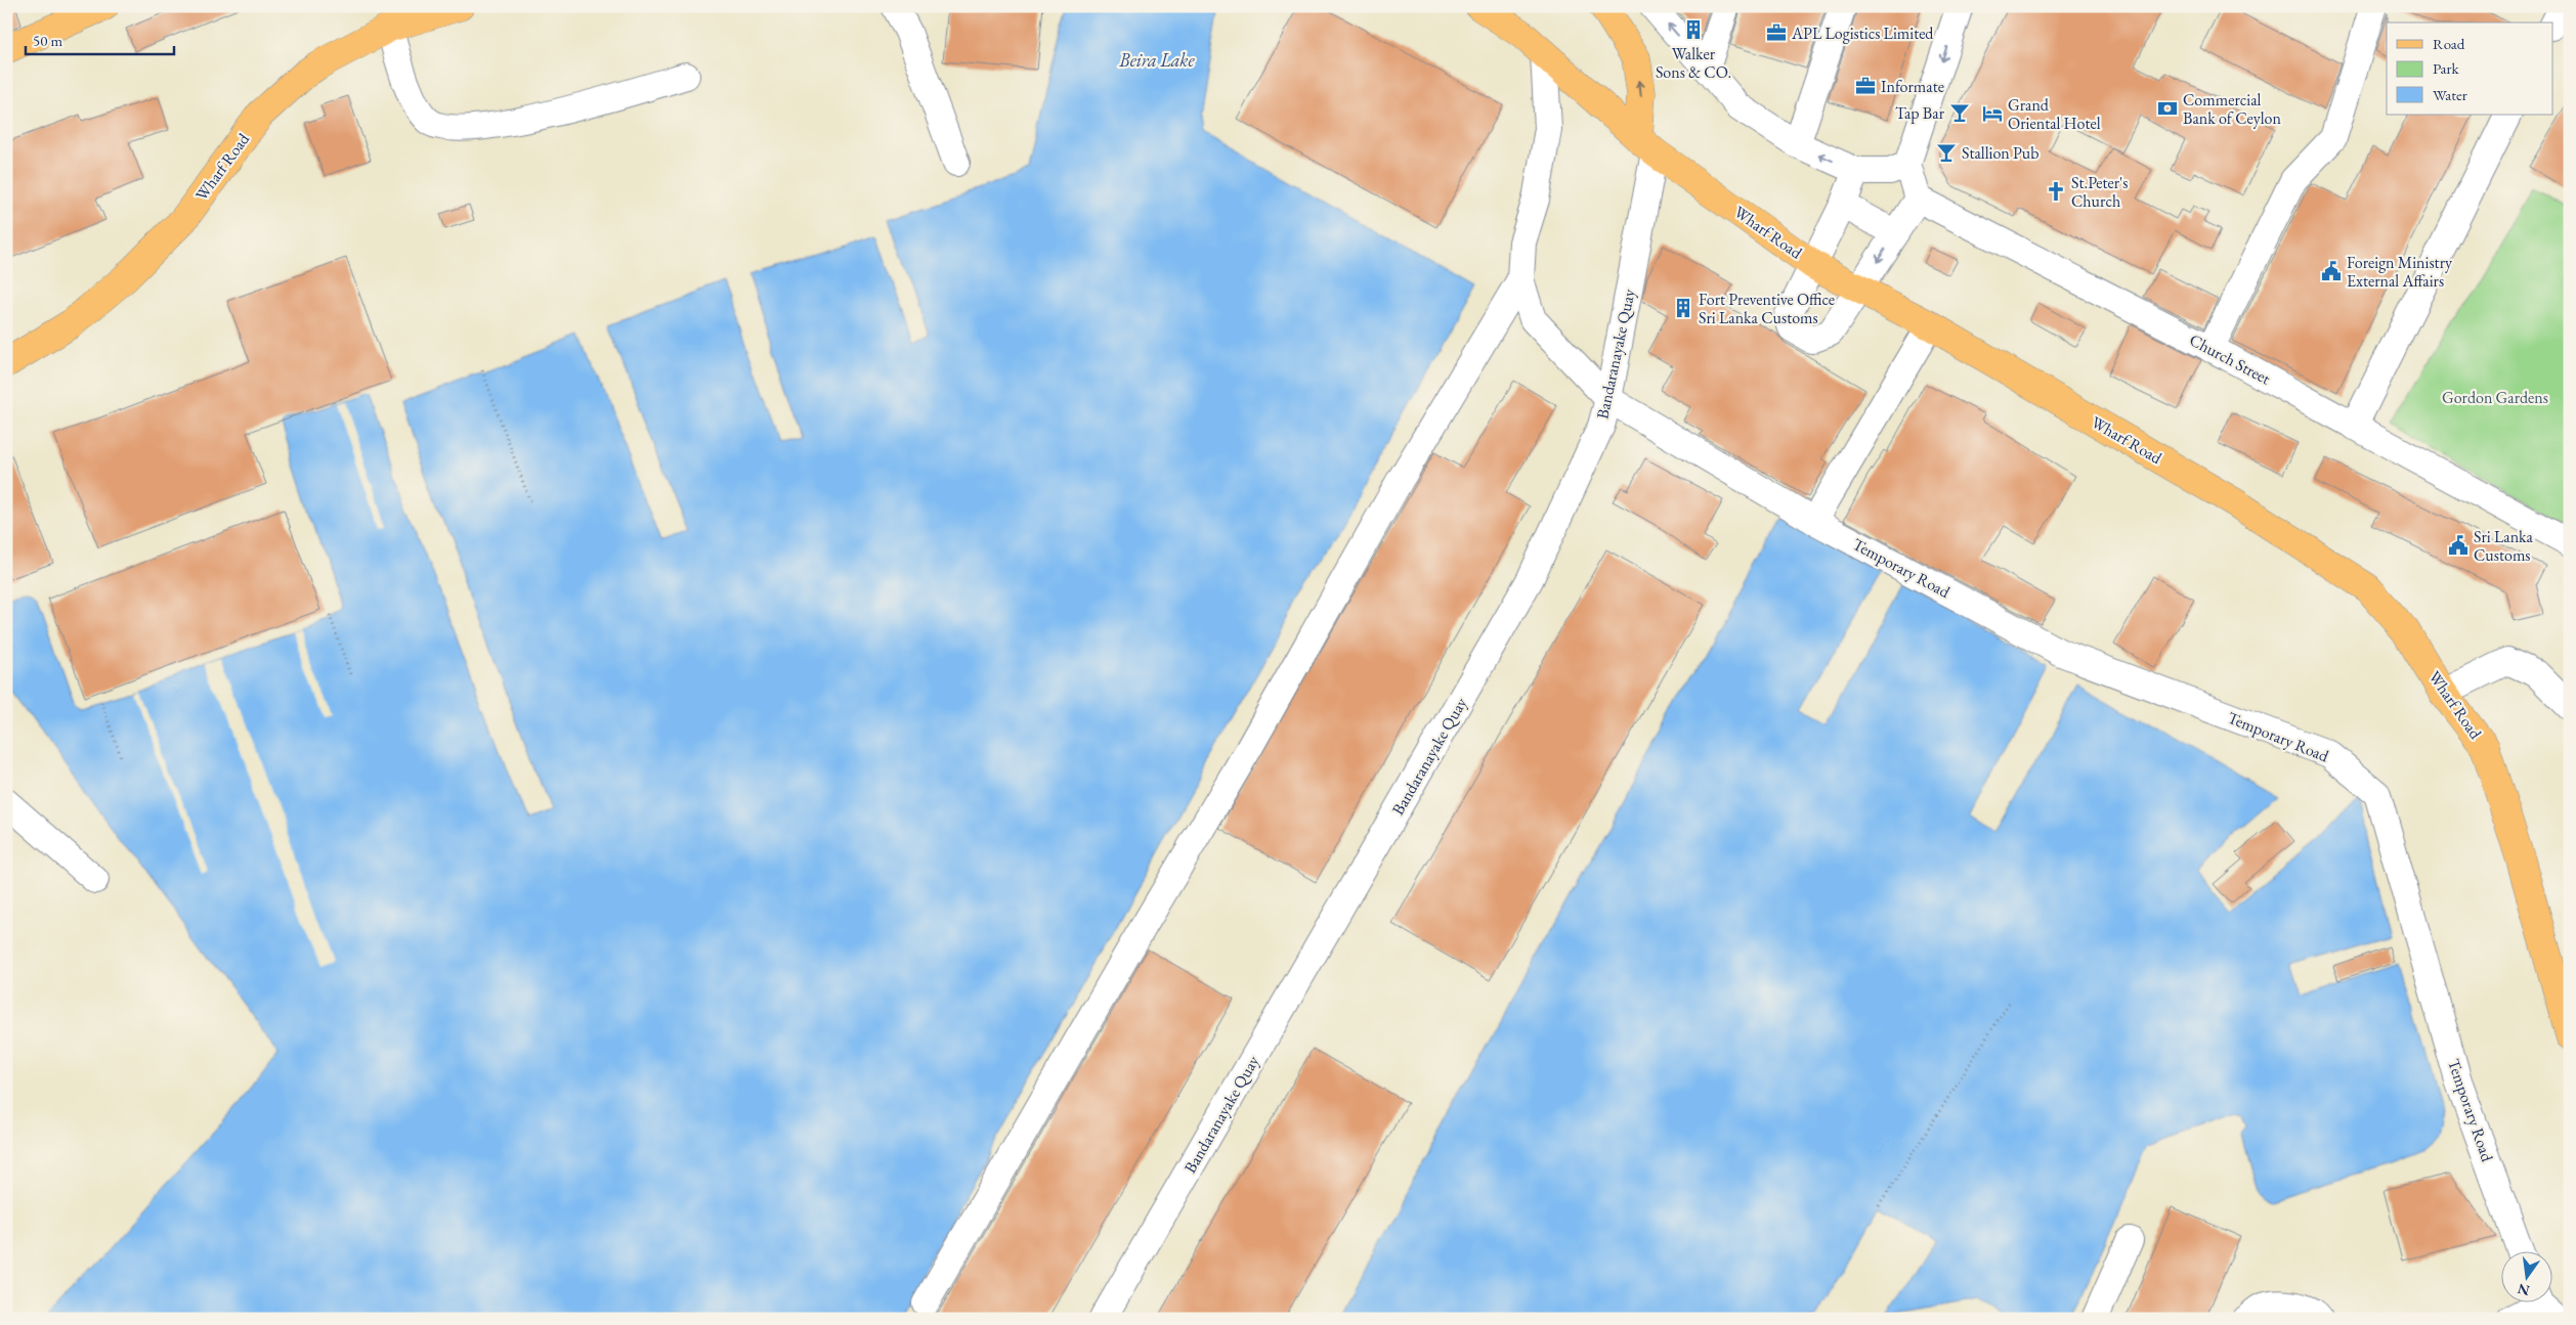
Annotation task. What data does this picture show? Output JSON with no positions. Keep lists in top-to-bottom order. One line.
{"streets":{"main road":["Wharf Road"],"street":["Bandaranayake Quay","Church Street","Temporary Road"]},"crossings":[["Wharf Road","Bandaranayake Quay"],["Bandaranayake Quay","Temporary Road"]],"water":["Beira Lake"],"parks":["Gordon Gardens"],"places":{"building":["Walker Sons & CO.","Fort Preventive Office Sri Lanka Customs"],"office":["APL Logistics Limited","Informate"],"bank":["Commercial Bank of Ceylon"],"bar":["Tap Bar","Stallion Pub"],"hotel":["Grand Oriental Hotel"],"church":["St.Peter's Church"],"public building":["Foreign Ministry External Affairs","Sri Lanka Customs"]},"legend":["Road","Park","Water"],"scale_bar":"50 m","north":"bottom"}
